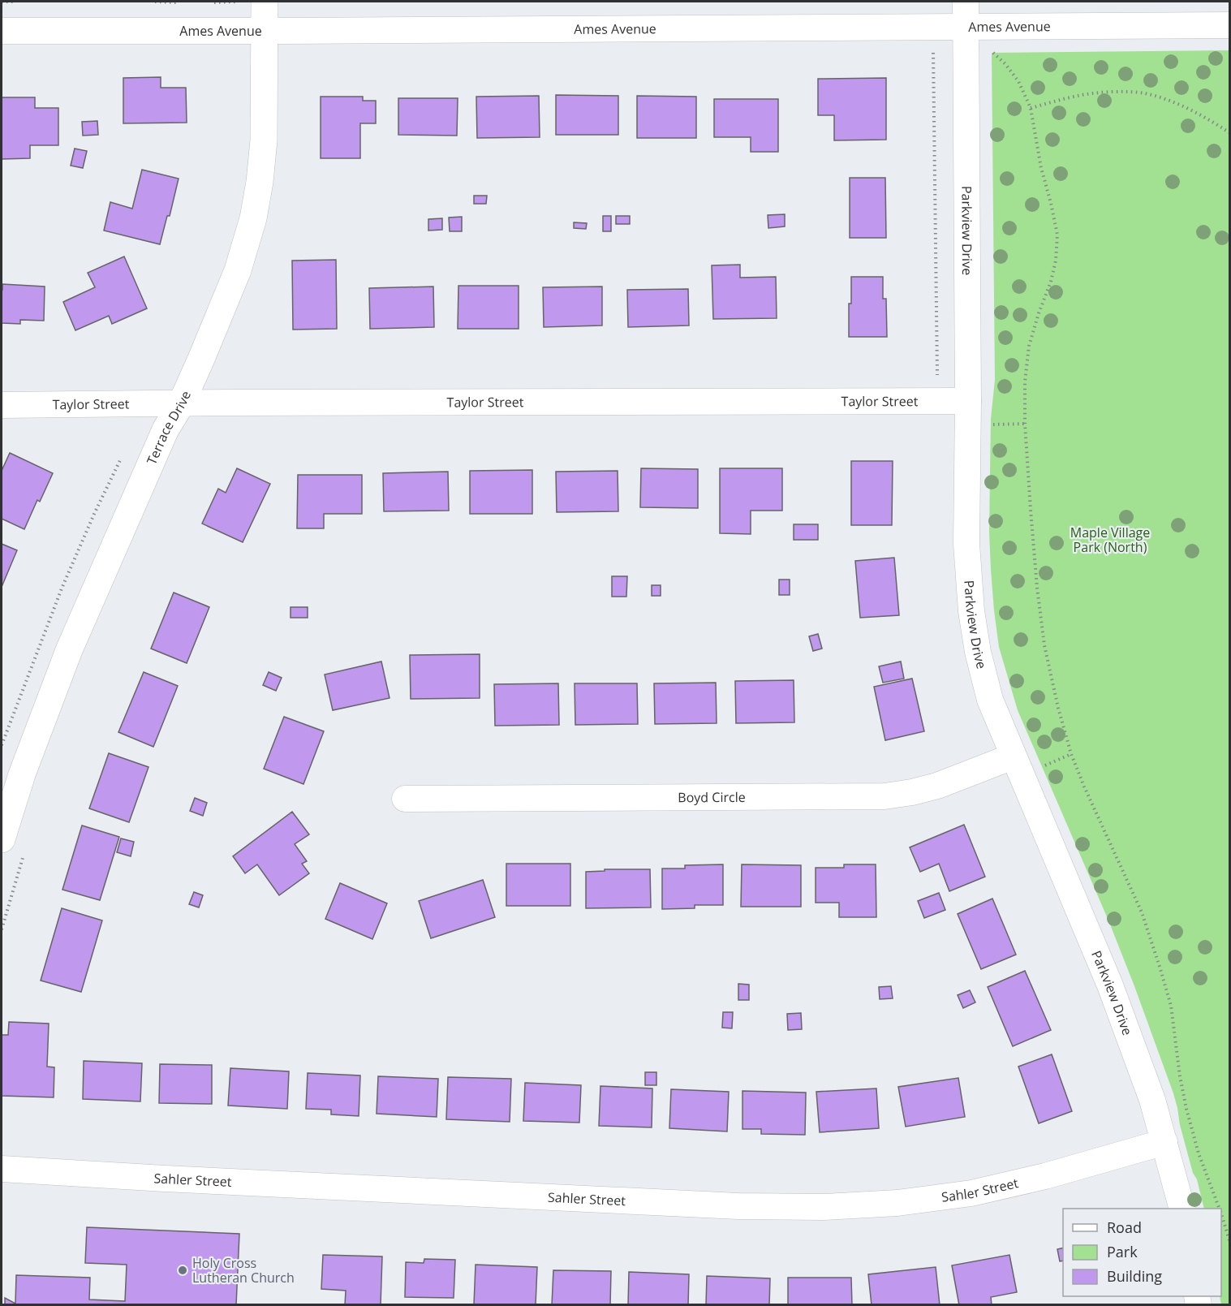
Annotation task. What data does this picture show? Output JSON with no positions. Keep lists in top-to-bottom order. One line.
{"streets":{"street":["Ames Avenue","Parkview Drive","Taylor Street","Terrace Drive","Boyd Circle","Sahler Street"]},"crossings":[["Ames Avenue","Parkview Drive"],["Ames Avenue","Terrace Drive"],["Parkview Drive","Taylor Street"],["Parkview Drive","Boyd Circle"],["Parkview Drive","Sahler Street"],["Taylor Street","Terrace Drive"]],"parks":["Maple Village Park (North)"],"places":["Holy Cross Lutheran Church"],"legend":["Road","Park","Building"]}
